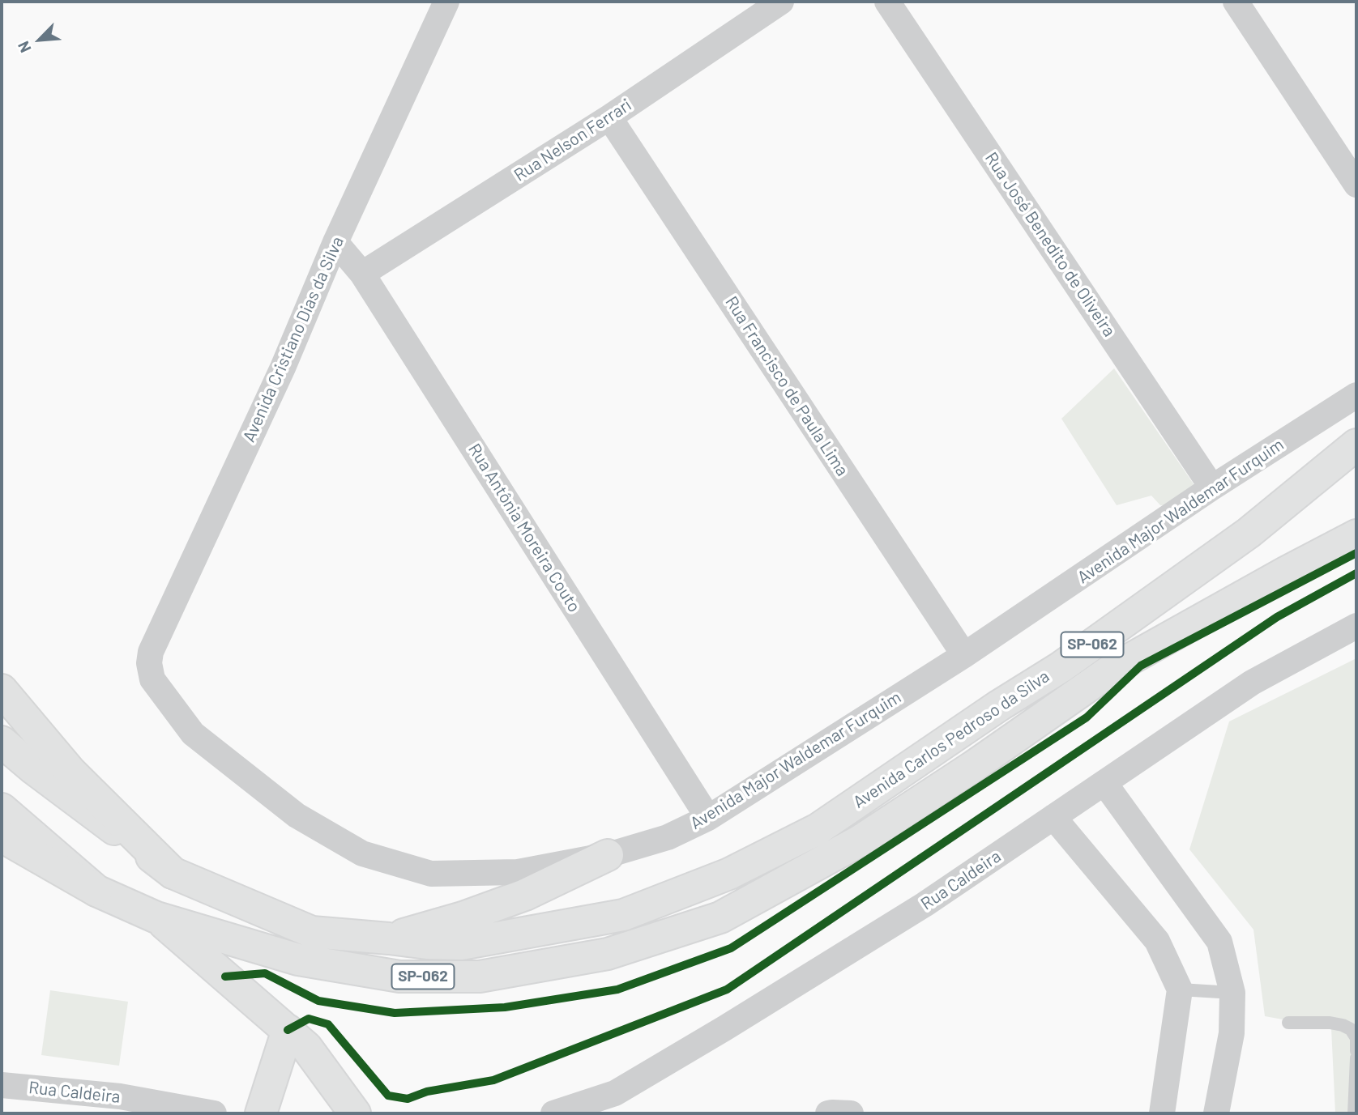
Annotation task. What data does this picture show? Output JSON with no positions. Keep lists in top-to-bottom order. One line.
{"streets":{"main road":["SP-062","Avenida Carlos Pedroso da Silva"],"street":["Rua Nelson Ferrari","Rua José Benedito de Oliveira","Avenida Cristiano Dias da Silva","Rua Francisco de Paula Lima","Avenida Major Waldemar Furquim","Rua Antônia Moreira Couto","Rua Caldeira"]},"crossings":[["Rua Nelson Ferrari","Rua Francisco de Paula Lima"],["Rua Nelson Ferrari","Rua Antônia Moreira Couto"],["Rua José Benedito de Oliveira","Avenida Major Waldemar Furquim"],["Avenida Cristiano Dias da Silva","Avenida Major Waldemar Furquim"],["Avenida Cristiano Dias da Silva","Rua Antônia Moreira Couto"],["Rua Francisco de Paula Lima","Avenida Major Waldemar Furquim"],["Avenida Major Waldemar Furquim","Rua Antônia Moreira Couto"],["SP-062","Avenida Carlos Pedroso da Silva"]],"north":"bottom left"}
